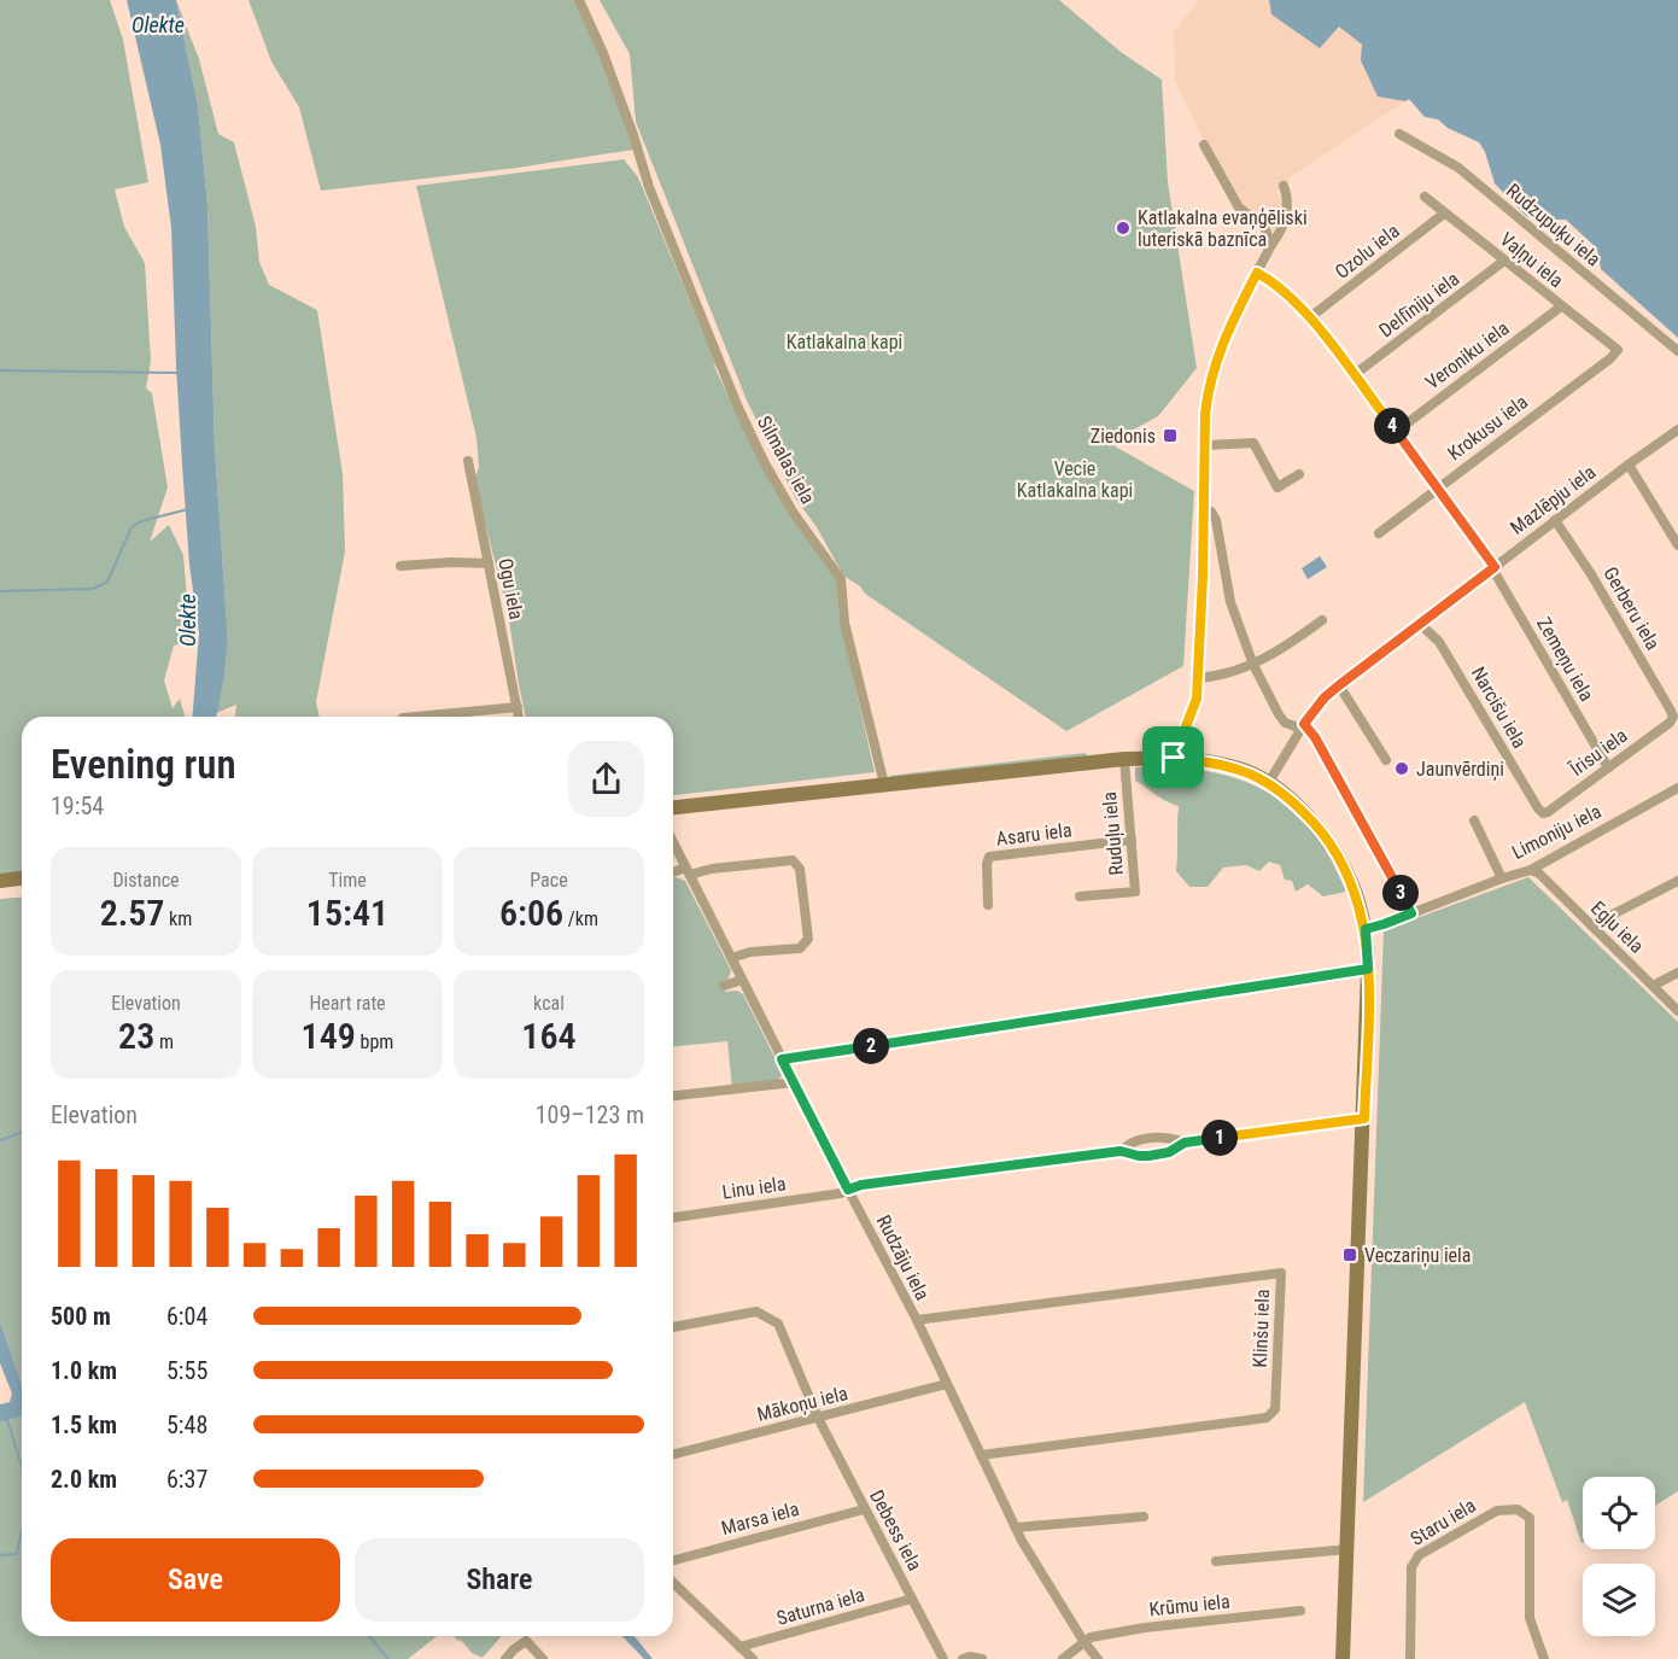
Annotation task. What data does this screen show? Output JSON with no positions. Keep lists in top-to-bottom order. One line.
{"streets":{"street":["Rudzupuķu iela","Ozolu iela","Vaļņu iela","Delfīniju iela","Veroniku iela","Krokusu iela","Silmalas iela","Mazlēpju iela","Ogu iela","Gerberu iela","Zemeņu iela","Narcišu iela","Īrisu iela","Limoniju iela","Asaru iela","Ruduļu iela","Egļu iela","Linu iela","Rudzāju iela","Klinšu iela","Mākoņu iela","Marsa iela","Staru iela","Debess iela","Krūmu iela","Saturna iela"]},"crossings":[["Ozolu iela","Vaļņu iela"],["Ozolu iela","Zemeņu iela"],["Vaļņu iela","Delfīniju iela"],["Vaļņu iela","Veroniku iela"],["Vaļņu iela","Krokusu iela"],["Delfīniju iela","Zemeņu iela"],["Veroniku iela","Zemeņu iela"],["Krokusu iela","Zemeņu iela"],["Mazlēpju iela","Gerberu iela"],["Mazlēpju iela","Zemeņu iela"],["Mazlēpju iela","Narcišu iela"],["Gerberu iela","Īrisu iela"],["Zemeņu iela","Īrisu iela"],["Narcišu iela","Īrisu iela"],["Limoniju iela","Egļu iela"],["Asaru iela","Ruduļu iela"],["Linu iela","Rudzāju iela"],["Rudzāju iela","Klinšu iela"],["Rudzāju iela","Mākoņu iela"],["Rudzāju iela","Krūmu iela"],["Mākoņu iela","Debess iela"],["Marsa iela","Debess iela"],["Debess iela","Saturna iela"]],"water":["Olekte"],"parks":["Katlakalna kapi","Vecie Katlakalna kapi"],"places":{"other":["Katlakalna evaņģēliski luteriskā baznīca","Jaunvērdiņi"],"transit":["Ziedonis","Veczariņu iela"]},"page":{"pins":["4","3","2","1"],"heading":["Evening run","19:54"],"stats":[["Distance","2.57 km"],["Time","15:41"],["Pace","6:06 /km"],["Elevation","23 m"],["Heart rate","149 bpm"],["kcal","164"]],"chart":["Elevation","109–123 m"],"list":[{"name":"500 m","note":"6:04"},{"name":"1.0 km","note":"5:55"},{"name":"1.5 km","note":"5:48"},{"name":"2.0 km","note":"6:37"}],"buttons":["Save","Share"]}}
